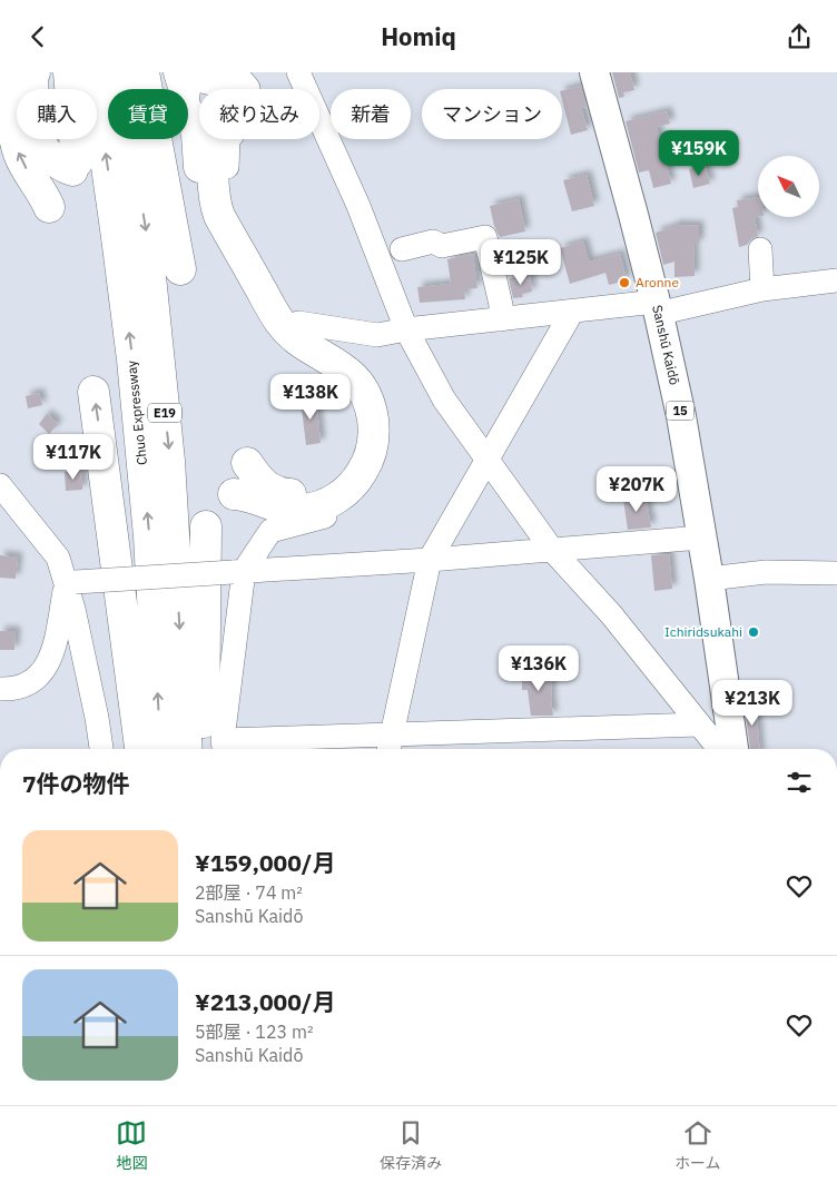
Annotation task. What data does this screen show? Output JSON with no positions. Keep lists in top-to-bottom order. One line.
{"streets":{"highway":["Chuo Expressway","E19"],"main road":["Sanshū Kaidō","15"]},"places":["Aronne","Ichiridsukahi"],"north":"top left","page":{"header":"Homiq","chip":["購入","賃貸","絞り込み","新着","マンション"],"price":["¥159K","¥125K","¥138K","¥117K","¥207K","¥136K","¥213K"],"heading":"7件の物件","list":[{"name":"¥159,000/月","note":"2部屋 · 74 m² · Sanshū Kaidō"},{"name":"¥213,000/月","note":"5部屋 · 123 m² · Sanshū Kaidō"}],"tabs":["地図","保存済み","ホーム"]}}
